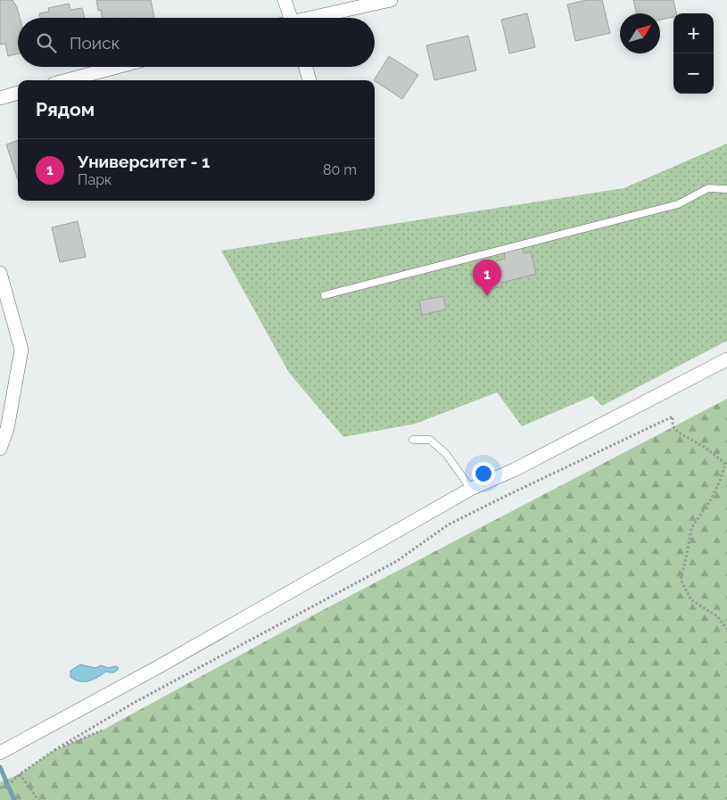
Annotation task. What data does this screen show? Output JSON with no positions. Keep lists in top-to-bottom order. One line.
{"north":"top right","page":{"map_buttons":["+","−"],"search":"Поиск","heading":"Рядом","list":[{"mark":"1","name":"Университет - 1","note":"Парк","value":"80 m"}],"pins":"1"}}
